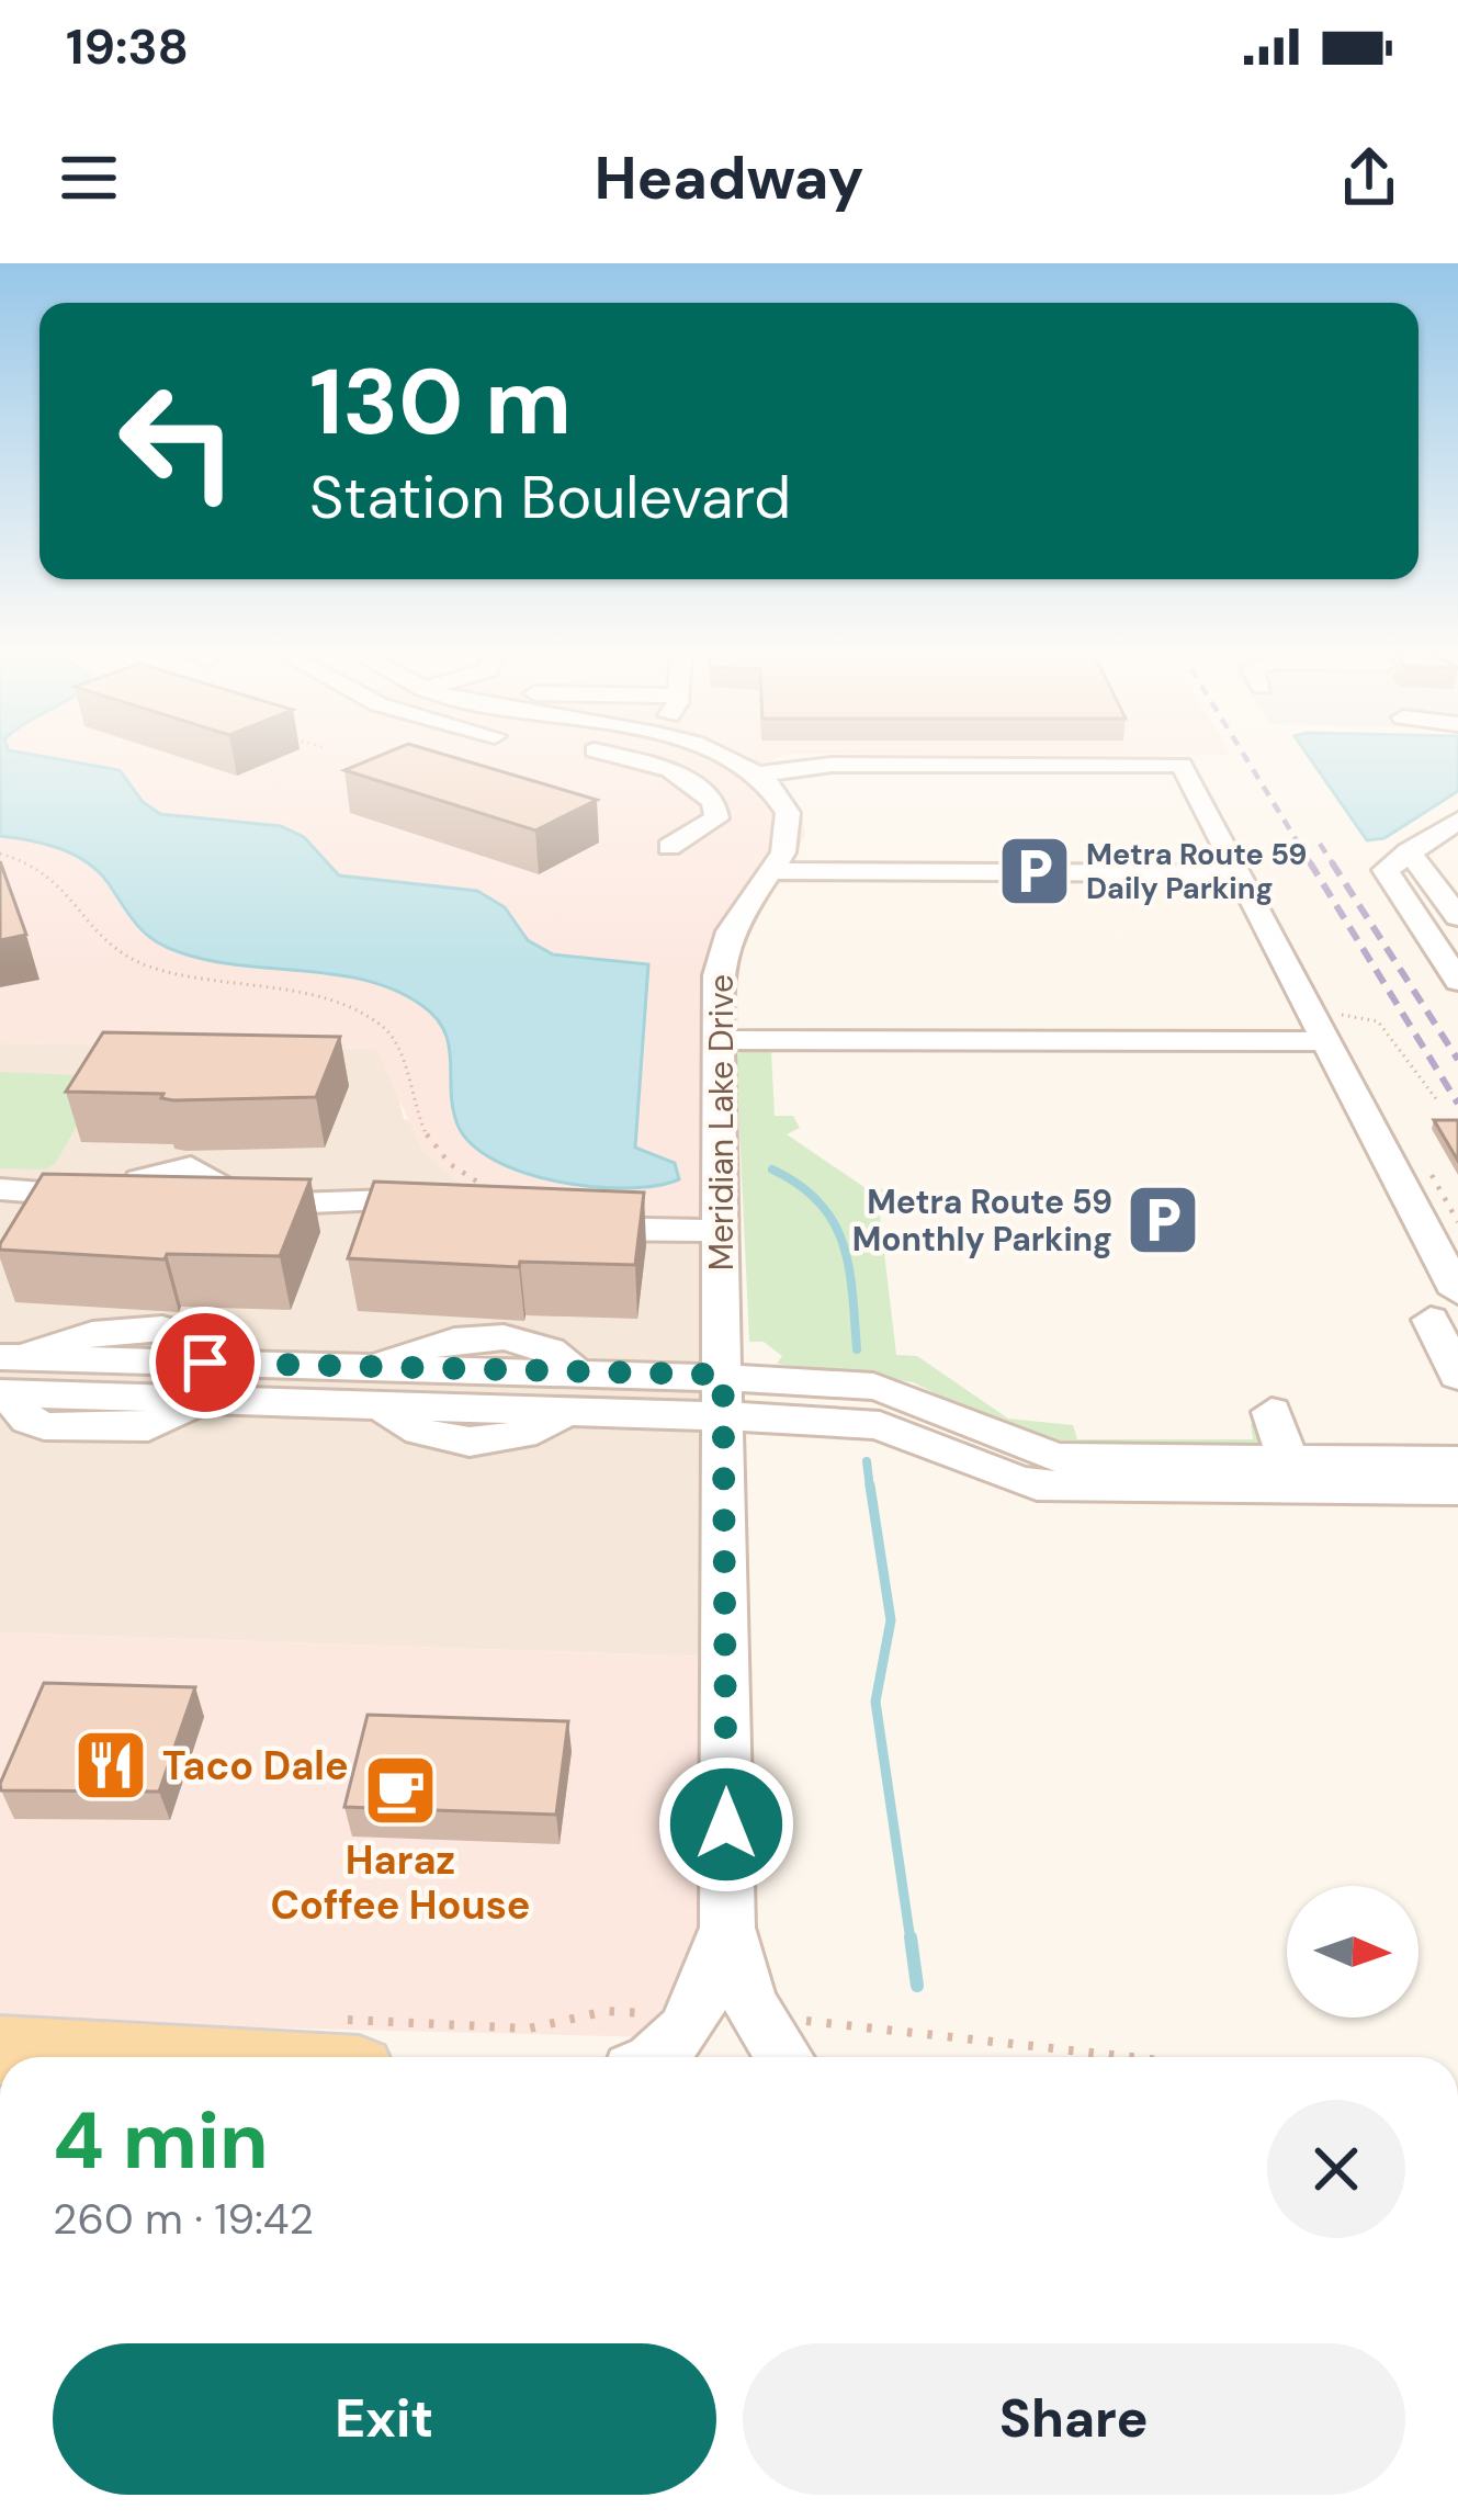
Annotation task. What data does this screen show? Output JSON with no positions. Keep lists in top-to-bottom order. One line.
{"streets":{"street":["Meridian Lake Drive"]},"places":{"parking":["Metra Route 59 Daily Parking","Metra Route 59 Monthly Parking"],"restaurant":["Taco Dale"],"cafe":["Haraz Coffee House"]},"north":"right","page":{"status":"19:38","header":"Headway","turn":["130 m","Station Boulevard"],"heading":["4 min","260 m · 19:42"],"buttons":["Exit","Share"]}}
